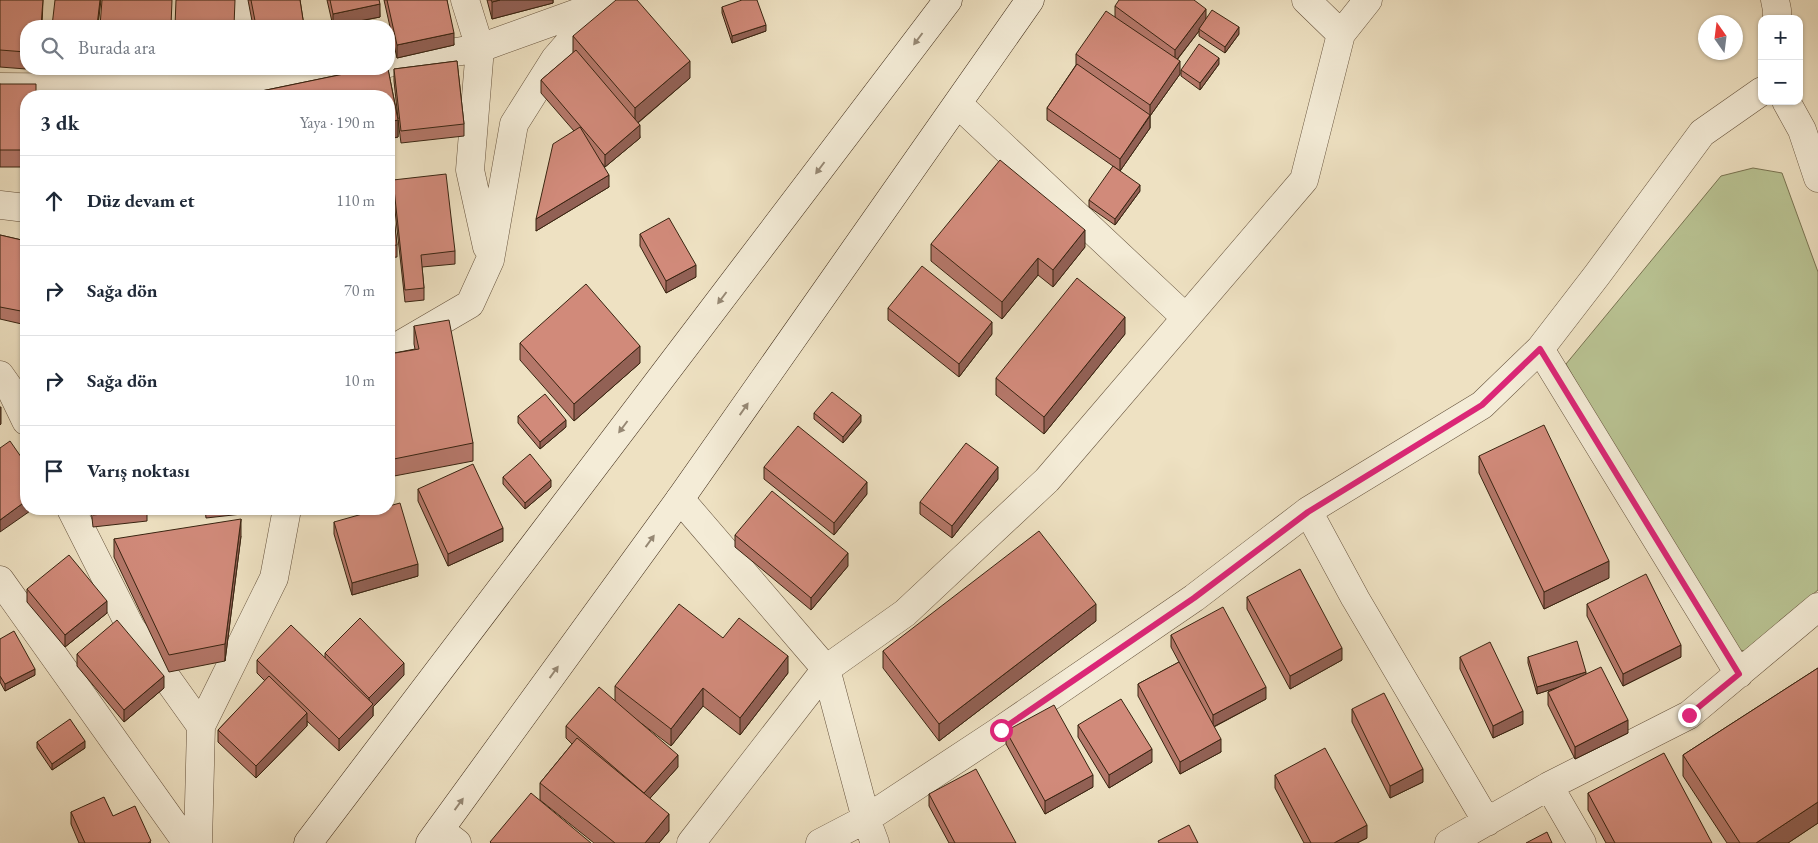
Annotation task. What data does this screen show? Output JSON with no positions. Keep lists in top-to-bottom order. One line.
{"north":"top","page":{"map_buttons":["+","−"],"search":"Burada ara","heading":["3 dk","Yaya · 190 m"],"list":[["Düz devam et","110 m"],["Sağa dön","70 m"],["Sağa dön","10 m"],"Varış noktası"]}}
